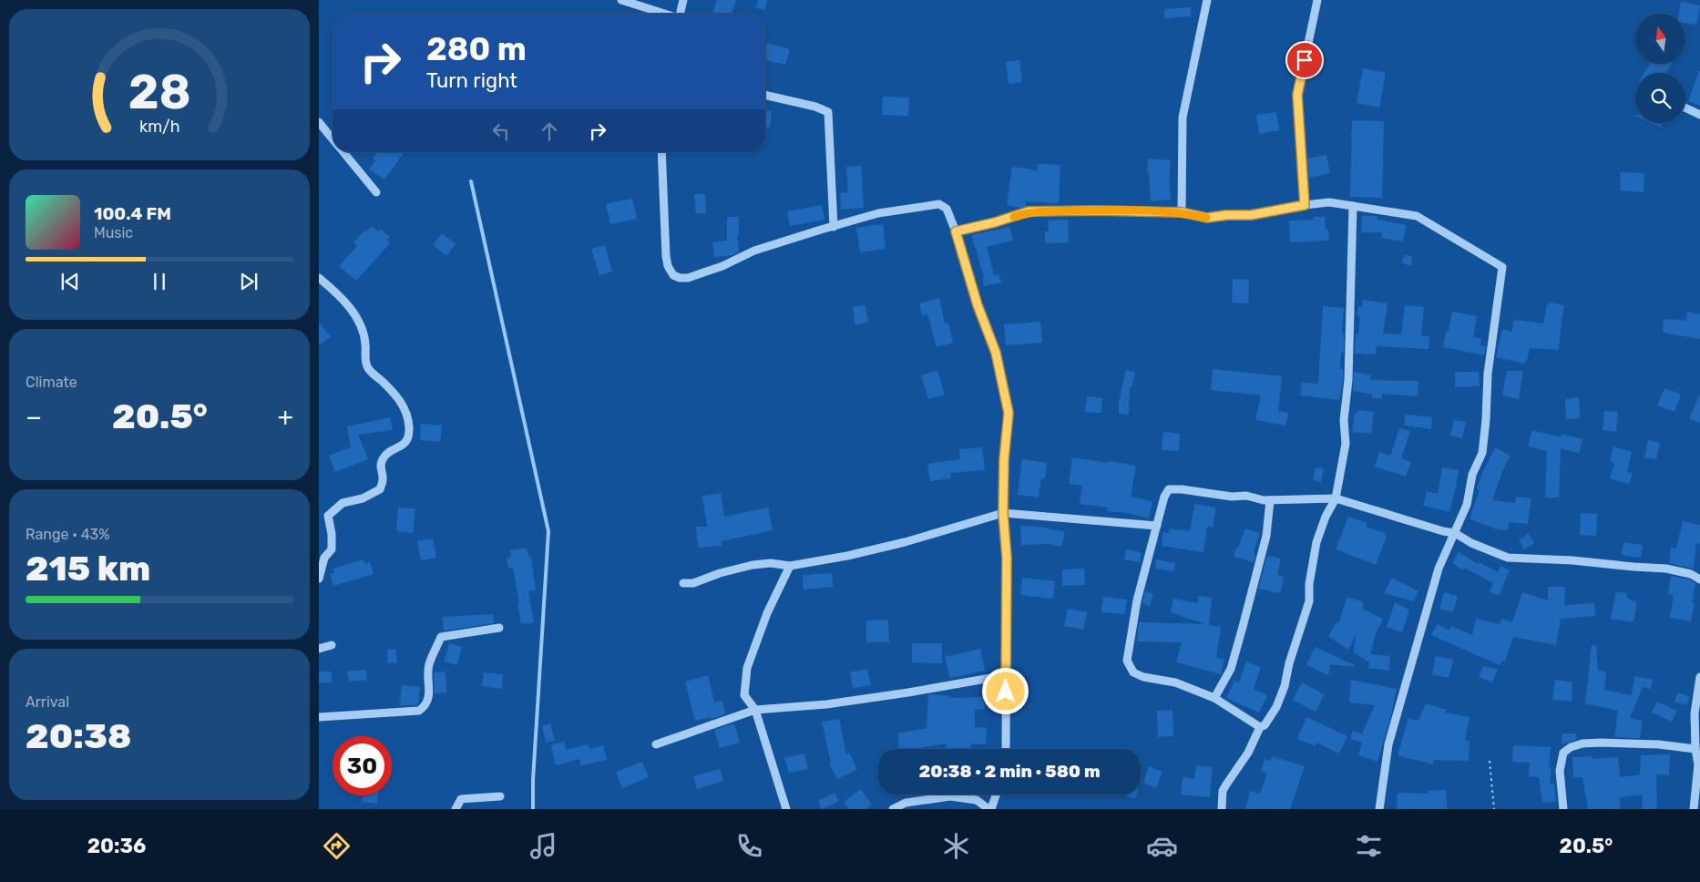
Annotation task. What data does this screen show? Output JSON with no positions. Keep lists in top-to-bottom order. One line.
{"north":"top","page":{"turn":["280 m","Turn right"],"song":["100.4 FM","Music"],"tile":["Climate",["Range · 43%","215 km"],["Arrival","20:38"]],"heat":["−","20.5°","+"],"limit":"30","trip":"20:38 · 2 min · 580 m","tabs":["20:36","20.5°"],"gauge":["28","km/h"]}}
